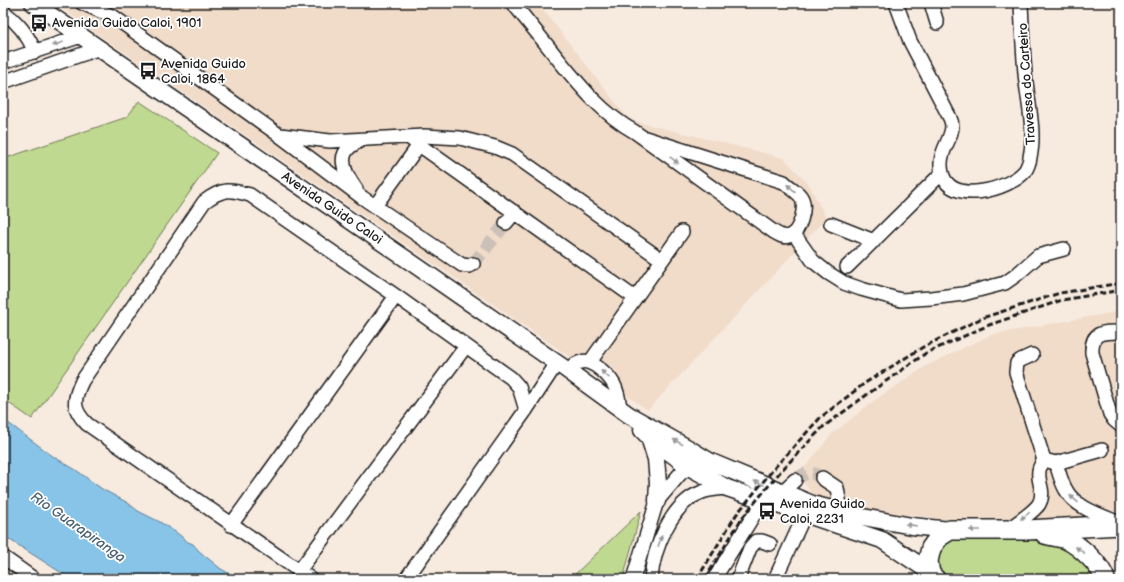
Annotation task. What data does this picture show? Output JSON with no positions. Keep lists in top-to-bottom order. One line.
{"streets":{"main road":["Avenida Guido Caloi"],"street":["Travessa do Carteiro"]},"water":["Rio Guarapiranga"],"places":{"bus stop":["Avenida Guido Caloi, 1901","Avenida Guido Caloi, 1864","Avenida Guido Caloi, 2231"]}}
